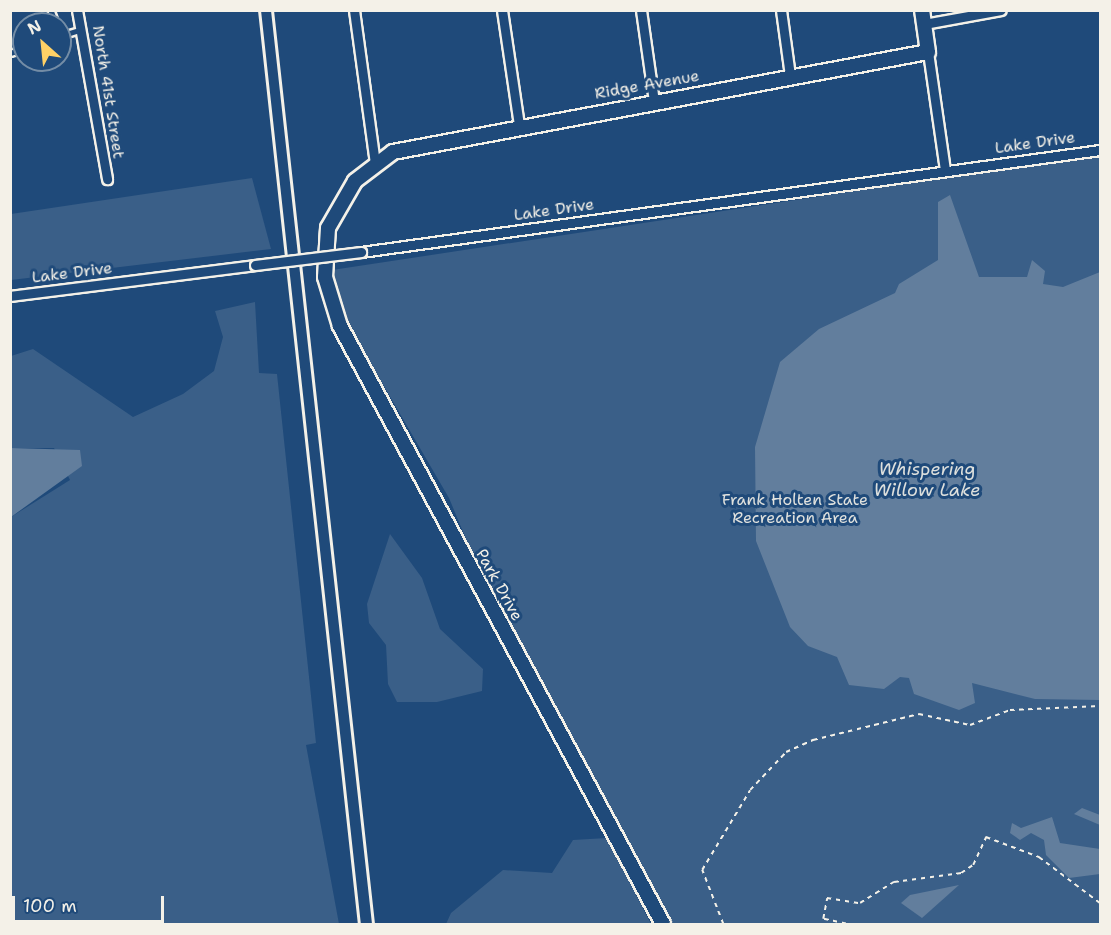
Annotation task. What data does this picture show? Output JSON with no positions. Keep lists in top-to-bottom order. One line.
{"streets":{"street":["Ridge Avenue","North 41st Street","Lake Drive","Park Drive"]},"crossings":[["Ridge Avenue","Park Drive"]],"water":["Whispering Willow Lake"],"parks":["Frank Holten State Recreation Area"],"scale_bar":"100 m","north":"top left"}
